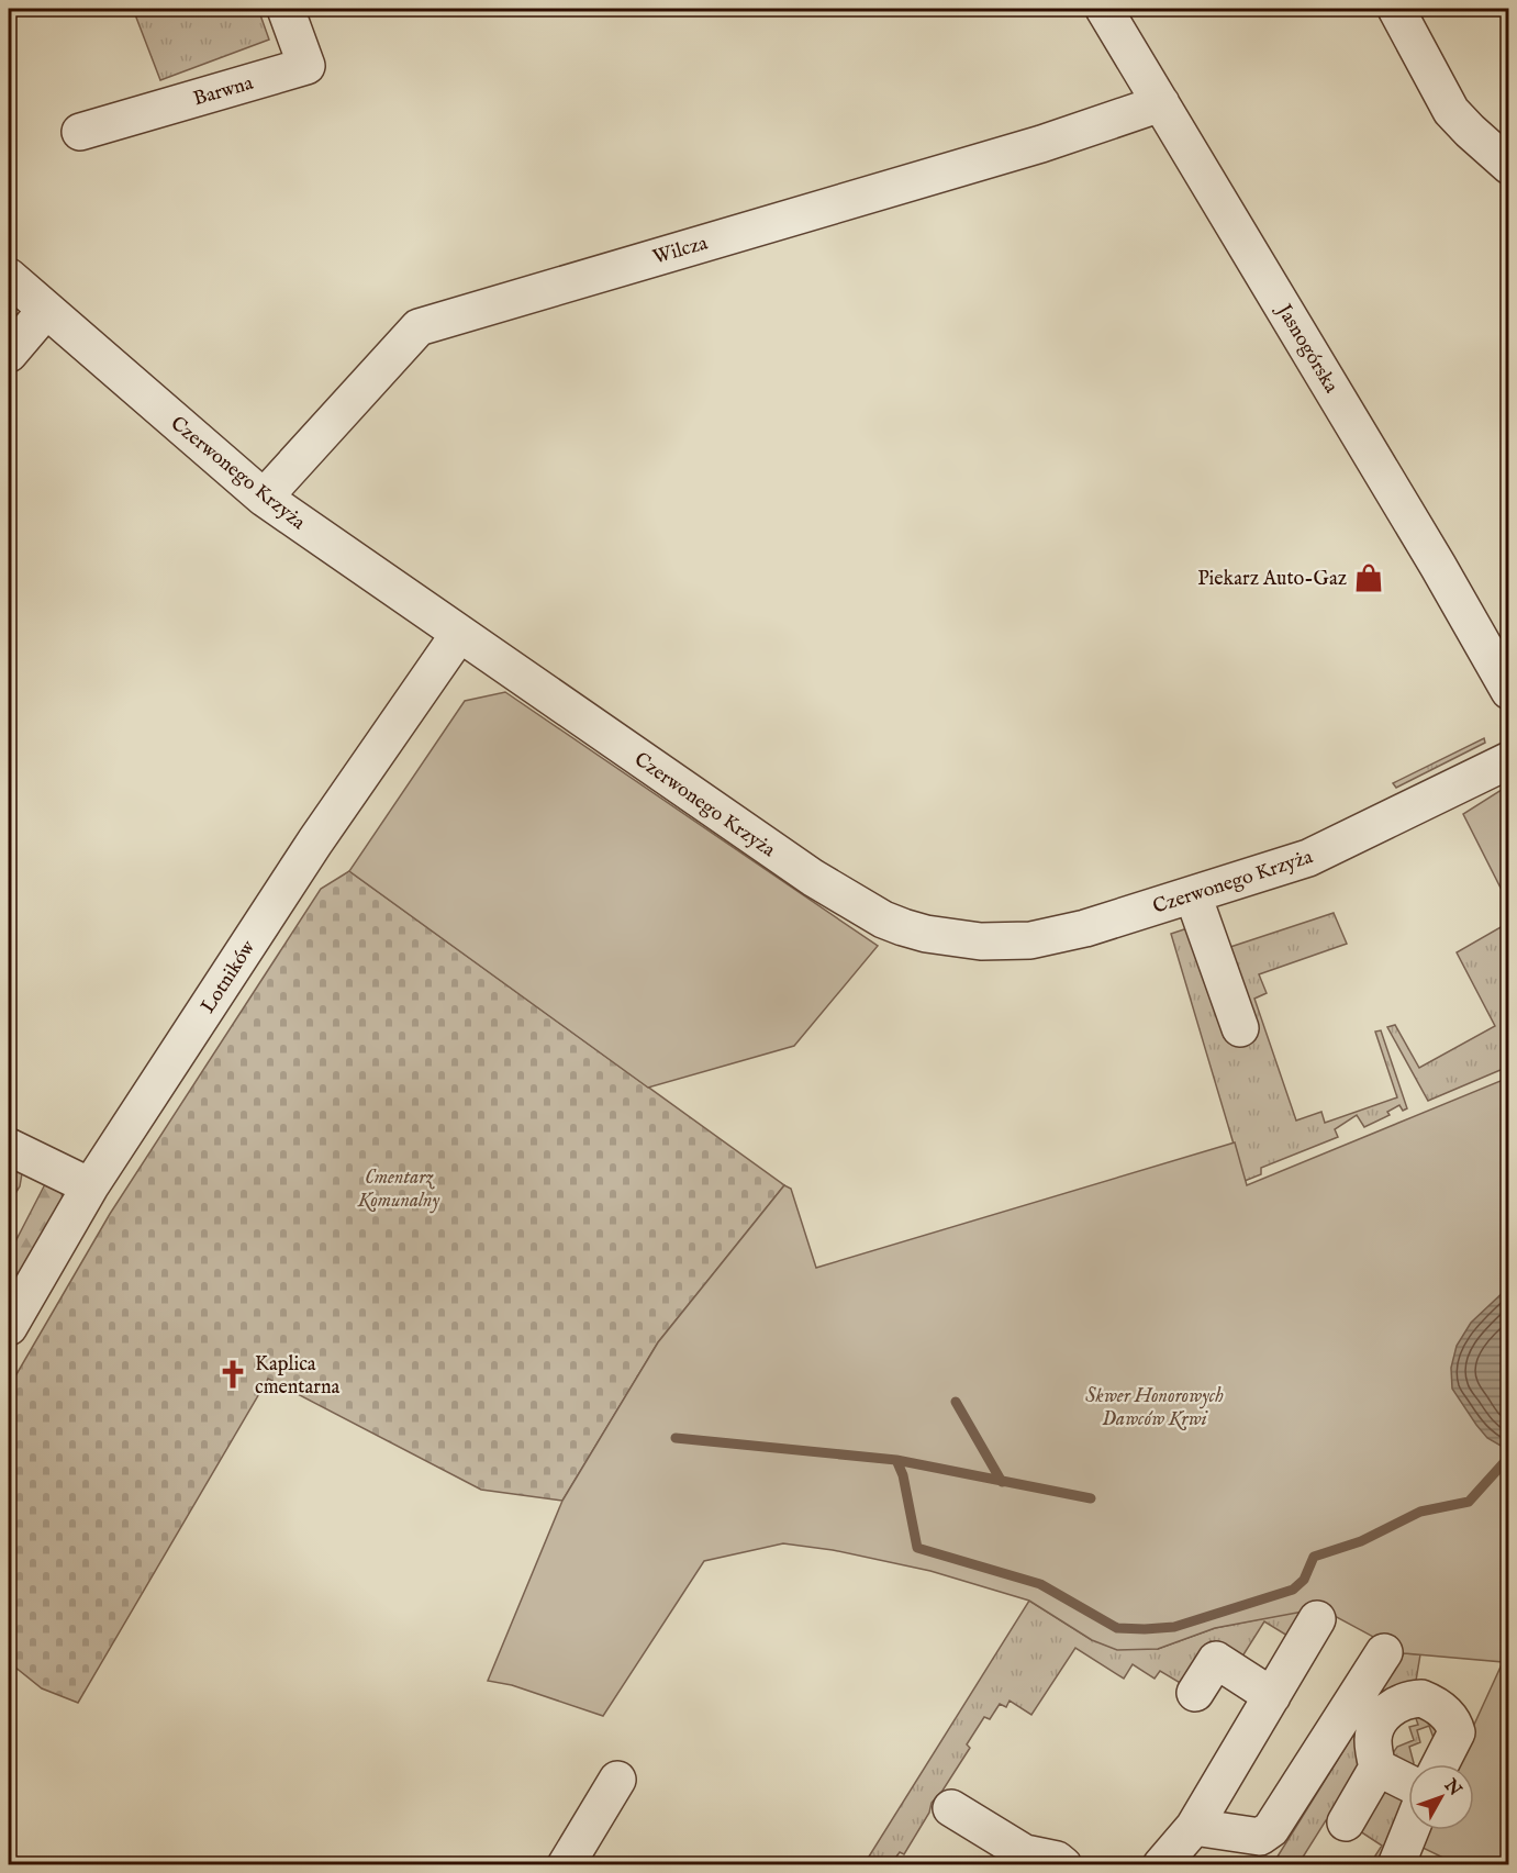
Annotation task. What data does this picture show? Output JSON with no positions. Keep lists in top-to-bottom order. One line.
{"streets":{"street":["Barwna","Wilcza","Jasnogórska","Czerwonego Krzyża","Lotników"]},"crossings":[["Wilcza","Jasnogórska"],["Wilcza","Czerwonego Krzyża"],["Czerwonego Krzyża","Lotników"]],"parks":["Cmentarz Komunalny","Skwer Honorowych Dawców Krwi"],"places":{"shop":["Piekarz Auto-Gaz"],"church":["Kaplica cmentarna"]},"north":"top right"}
